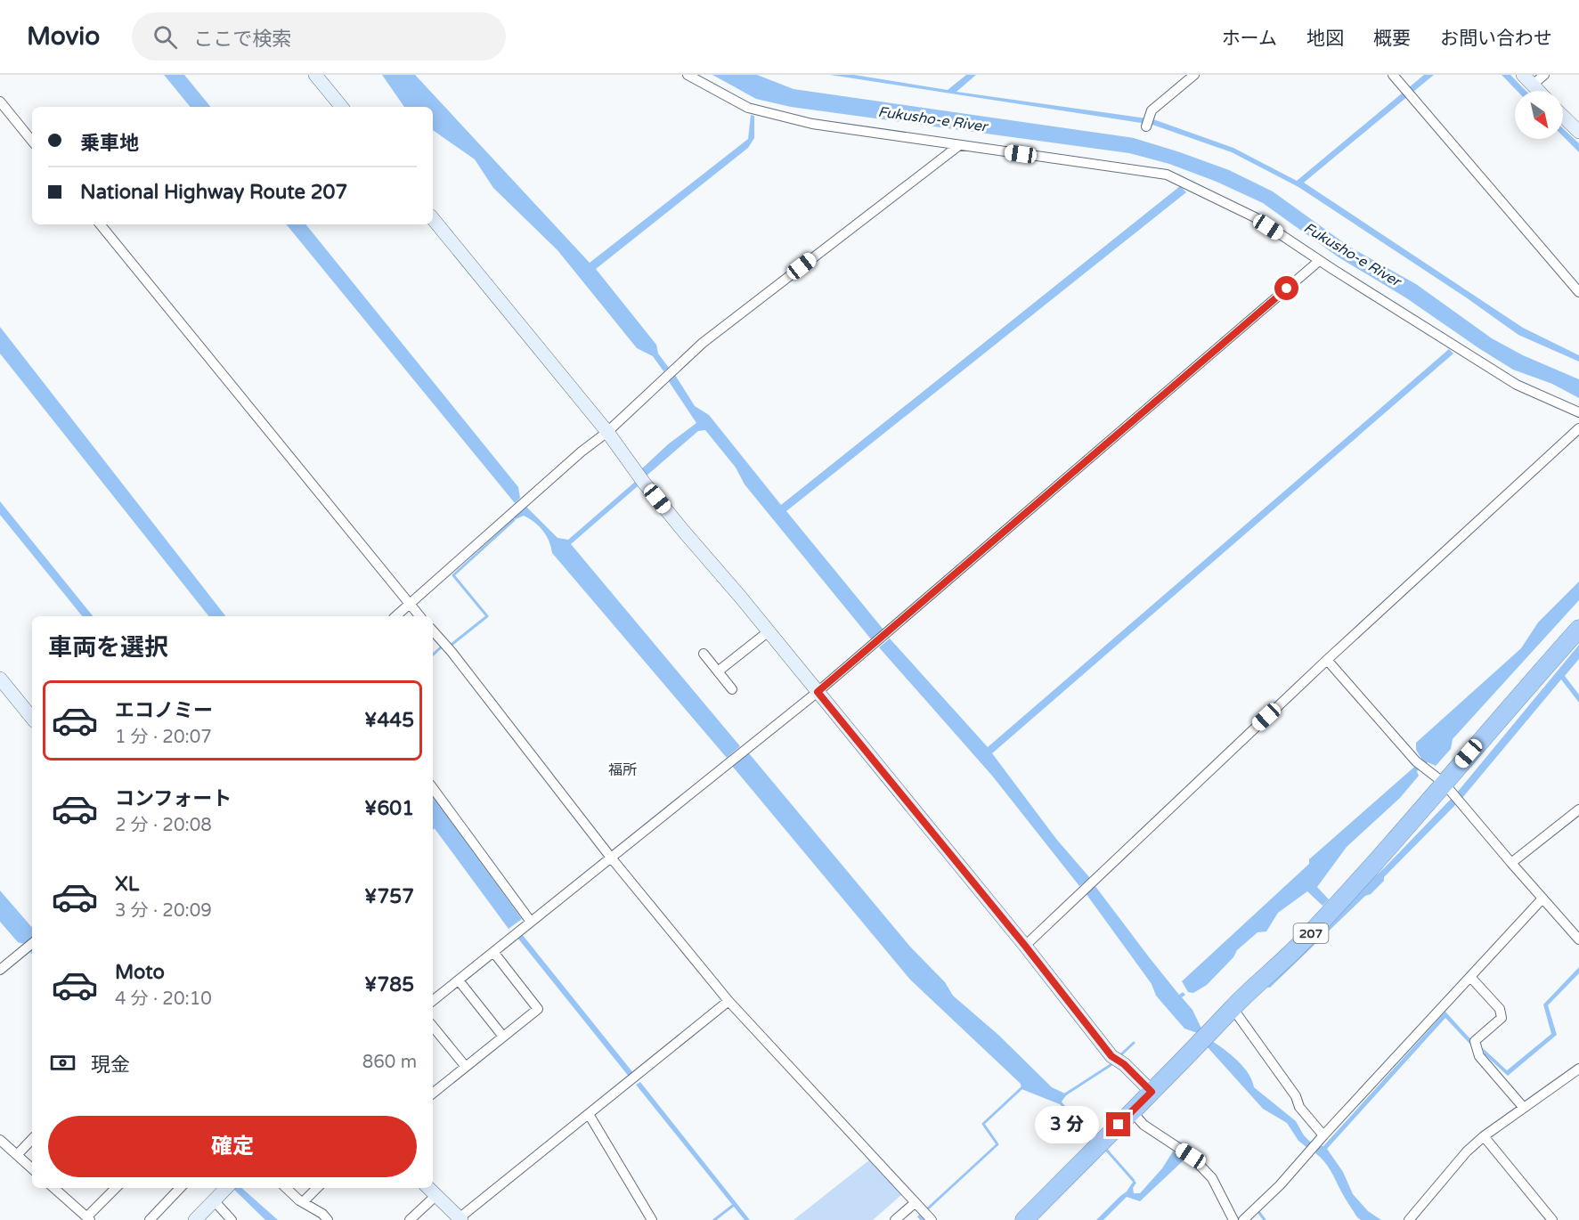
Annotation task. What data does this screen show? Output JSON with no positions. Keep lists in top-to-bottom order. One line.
{"streets":{"highway":["207"]},"districts":["福所"],"water":["Fukusho-e River"],"north":"bottom right","page":{"header":"Movio","search":"ここで検索","nav":["ホーム","地図","概要","お問い合わせ"],"banner":["乗車地","National Highway Route 207"],"heading":"車両を選択","list":[{"name":"エコノミー","note":"1 分 · 20:07","value":"¥445"},{"name":"コンフォート","note":"2 分 · 20:08","value":"¥601"},{"name":"XL","note":"3 分 · 20:09","value":"¥757"},{"name":"Moto","note":"4 分 · 20:10","value":"¥785"}],"pay":["現金","860 m"],"buttons":"確定","bubble":"3 分"}}
